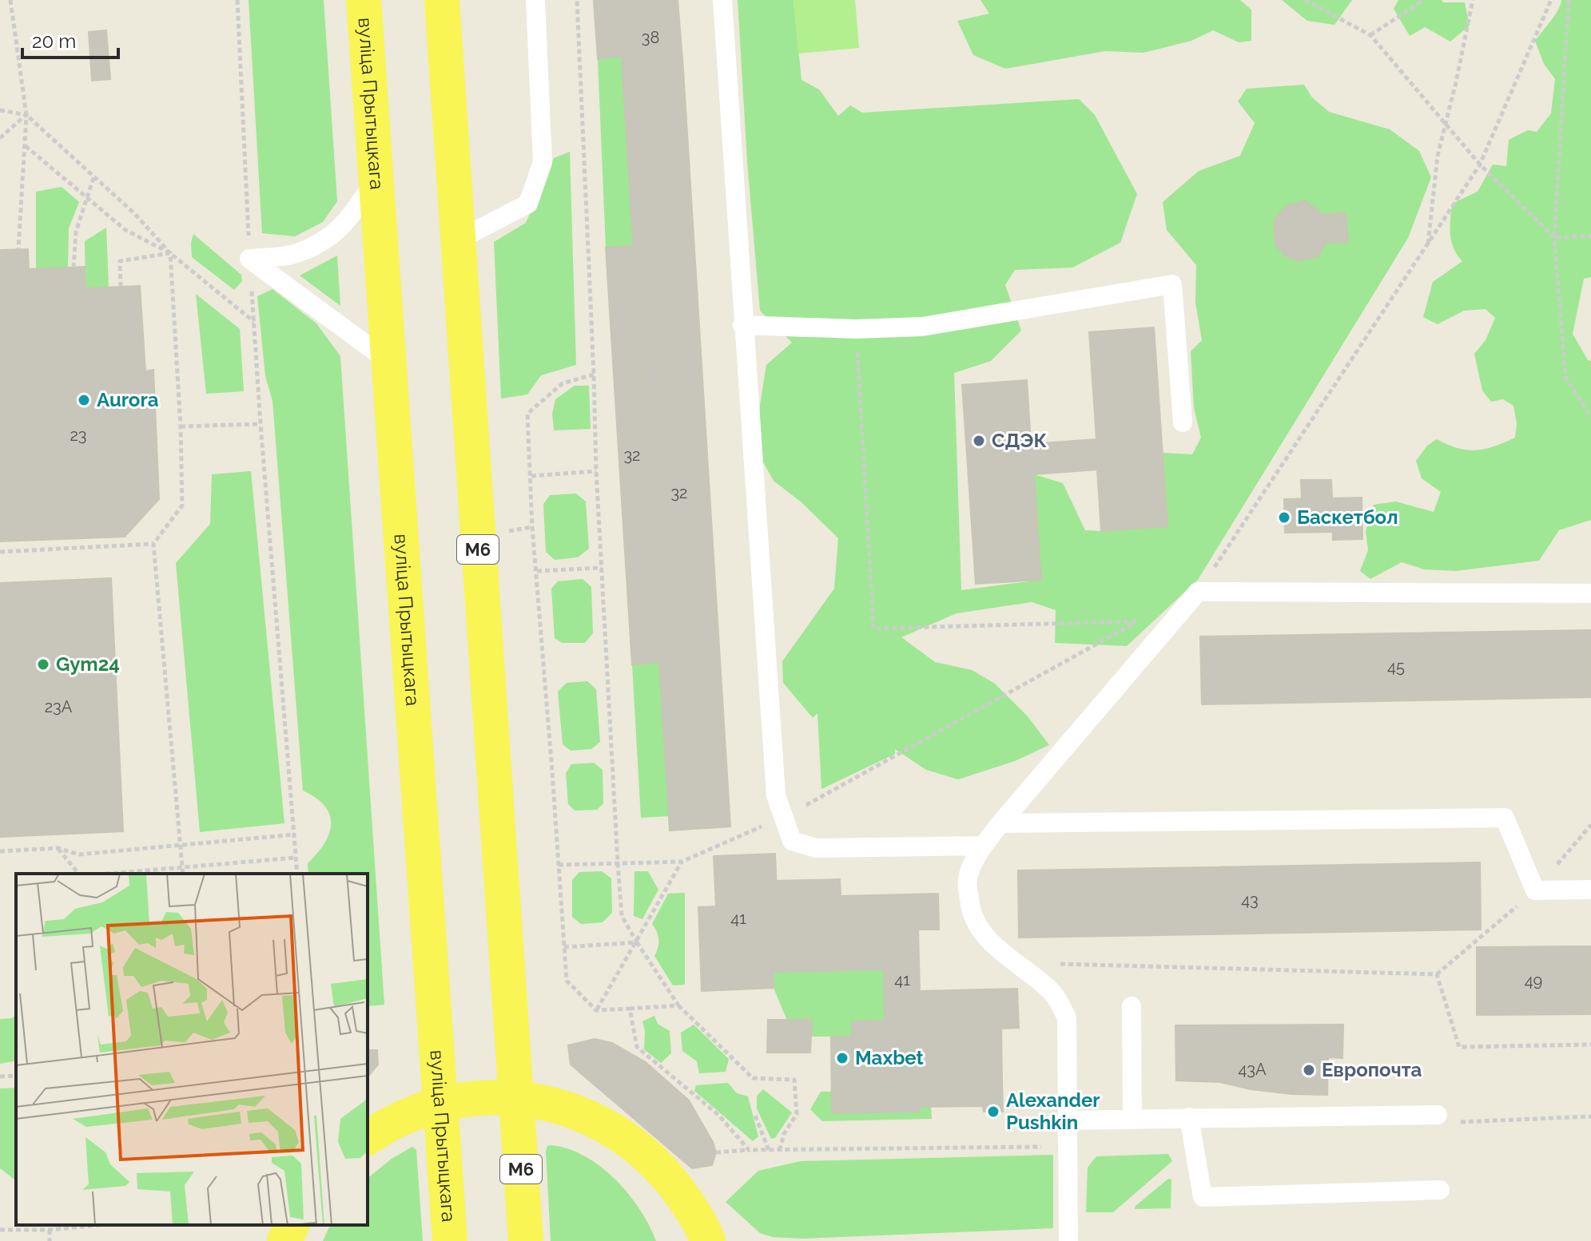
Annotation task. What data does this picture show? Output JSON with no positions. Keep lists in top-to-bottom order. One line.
{"streets":{"main road":["вуліца Прытыцкага","М6"]},"places":["Aurora","СДЭК","Баскетбол","Gym24","Maxbet","Европочта","Alexander Pushkin"],"house_numbers":["38","23","32","32","45","23А","43","41","41","49","43А"],"scale_bar":"20 m"}
